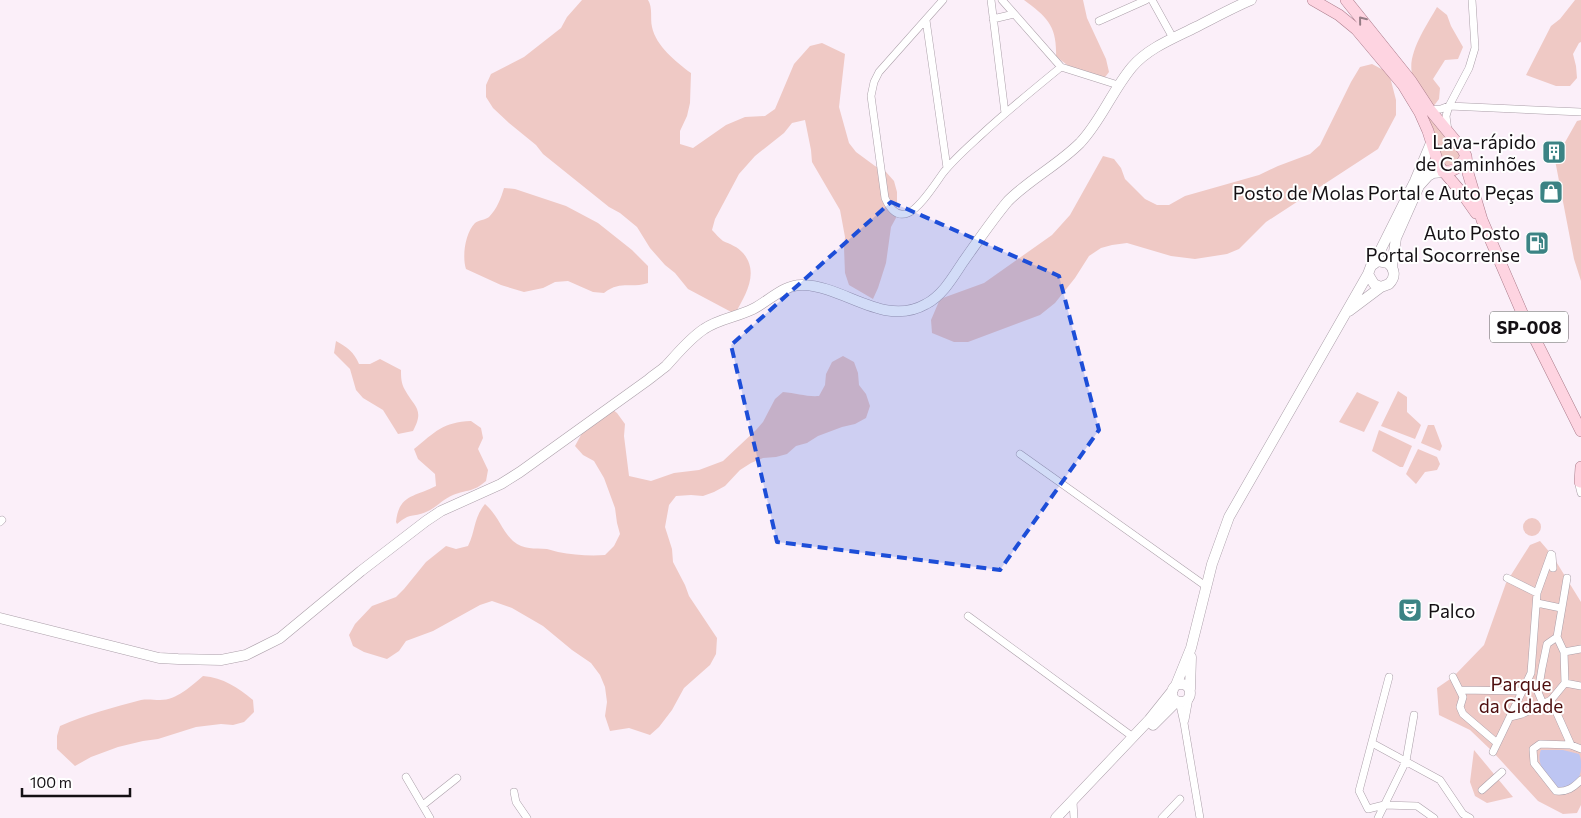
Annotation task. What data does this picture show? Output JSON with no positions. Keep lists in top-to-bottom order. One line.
{"streets":{"main road":["SP-008"]},"parks":["Parque da Cidade"],"places":{"building":["Lava-rápido de Caminhões"],"shop":["Posto de Molas Portal e Auto Peças"],"fuel station":["Auto Posto Portal Socorrense"],"theatre":["Palco"]},"scale_bar":"100 m"}
